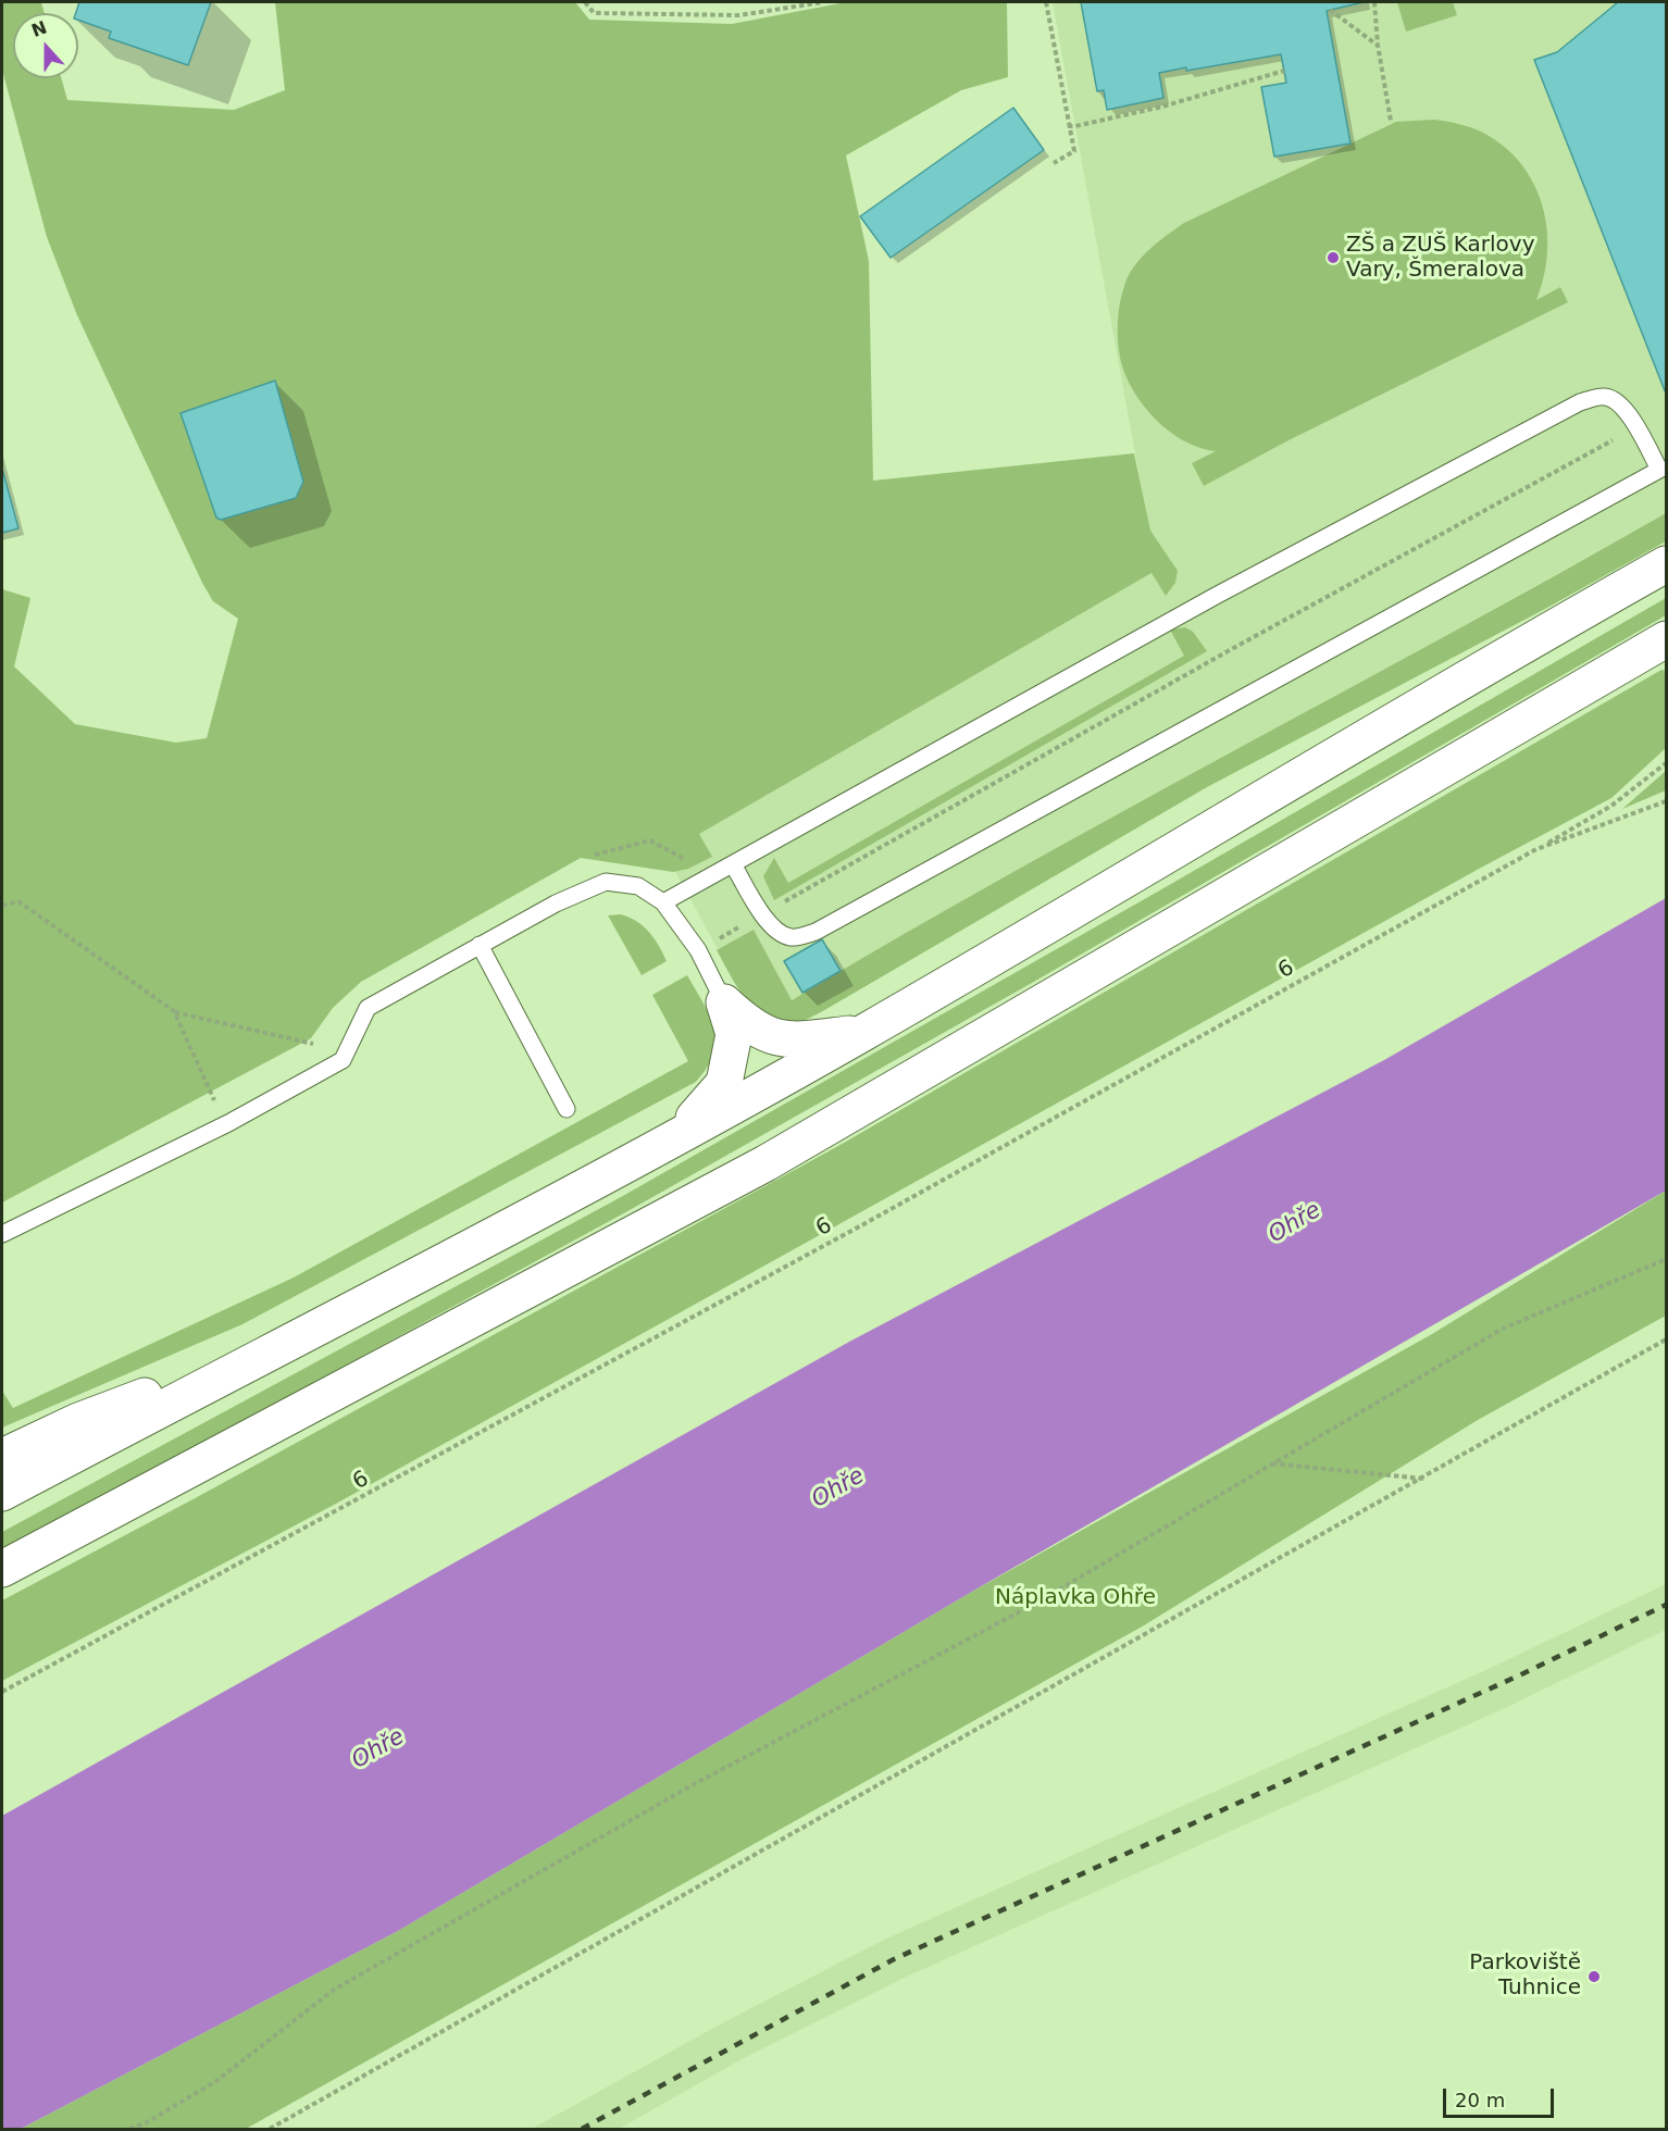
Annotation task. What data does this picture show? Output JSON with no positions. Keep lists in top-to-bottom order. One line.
{"streets":{"path":["6"]},"water":["Ohře"],"parks":["Náplavka Ohře"],"places":["ZŠ a ZUŠ Karlovy Vary, Šmeralova","Parkoviště Tuhnice"],"scale_bar":"20 m","north":"top"}
